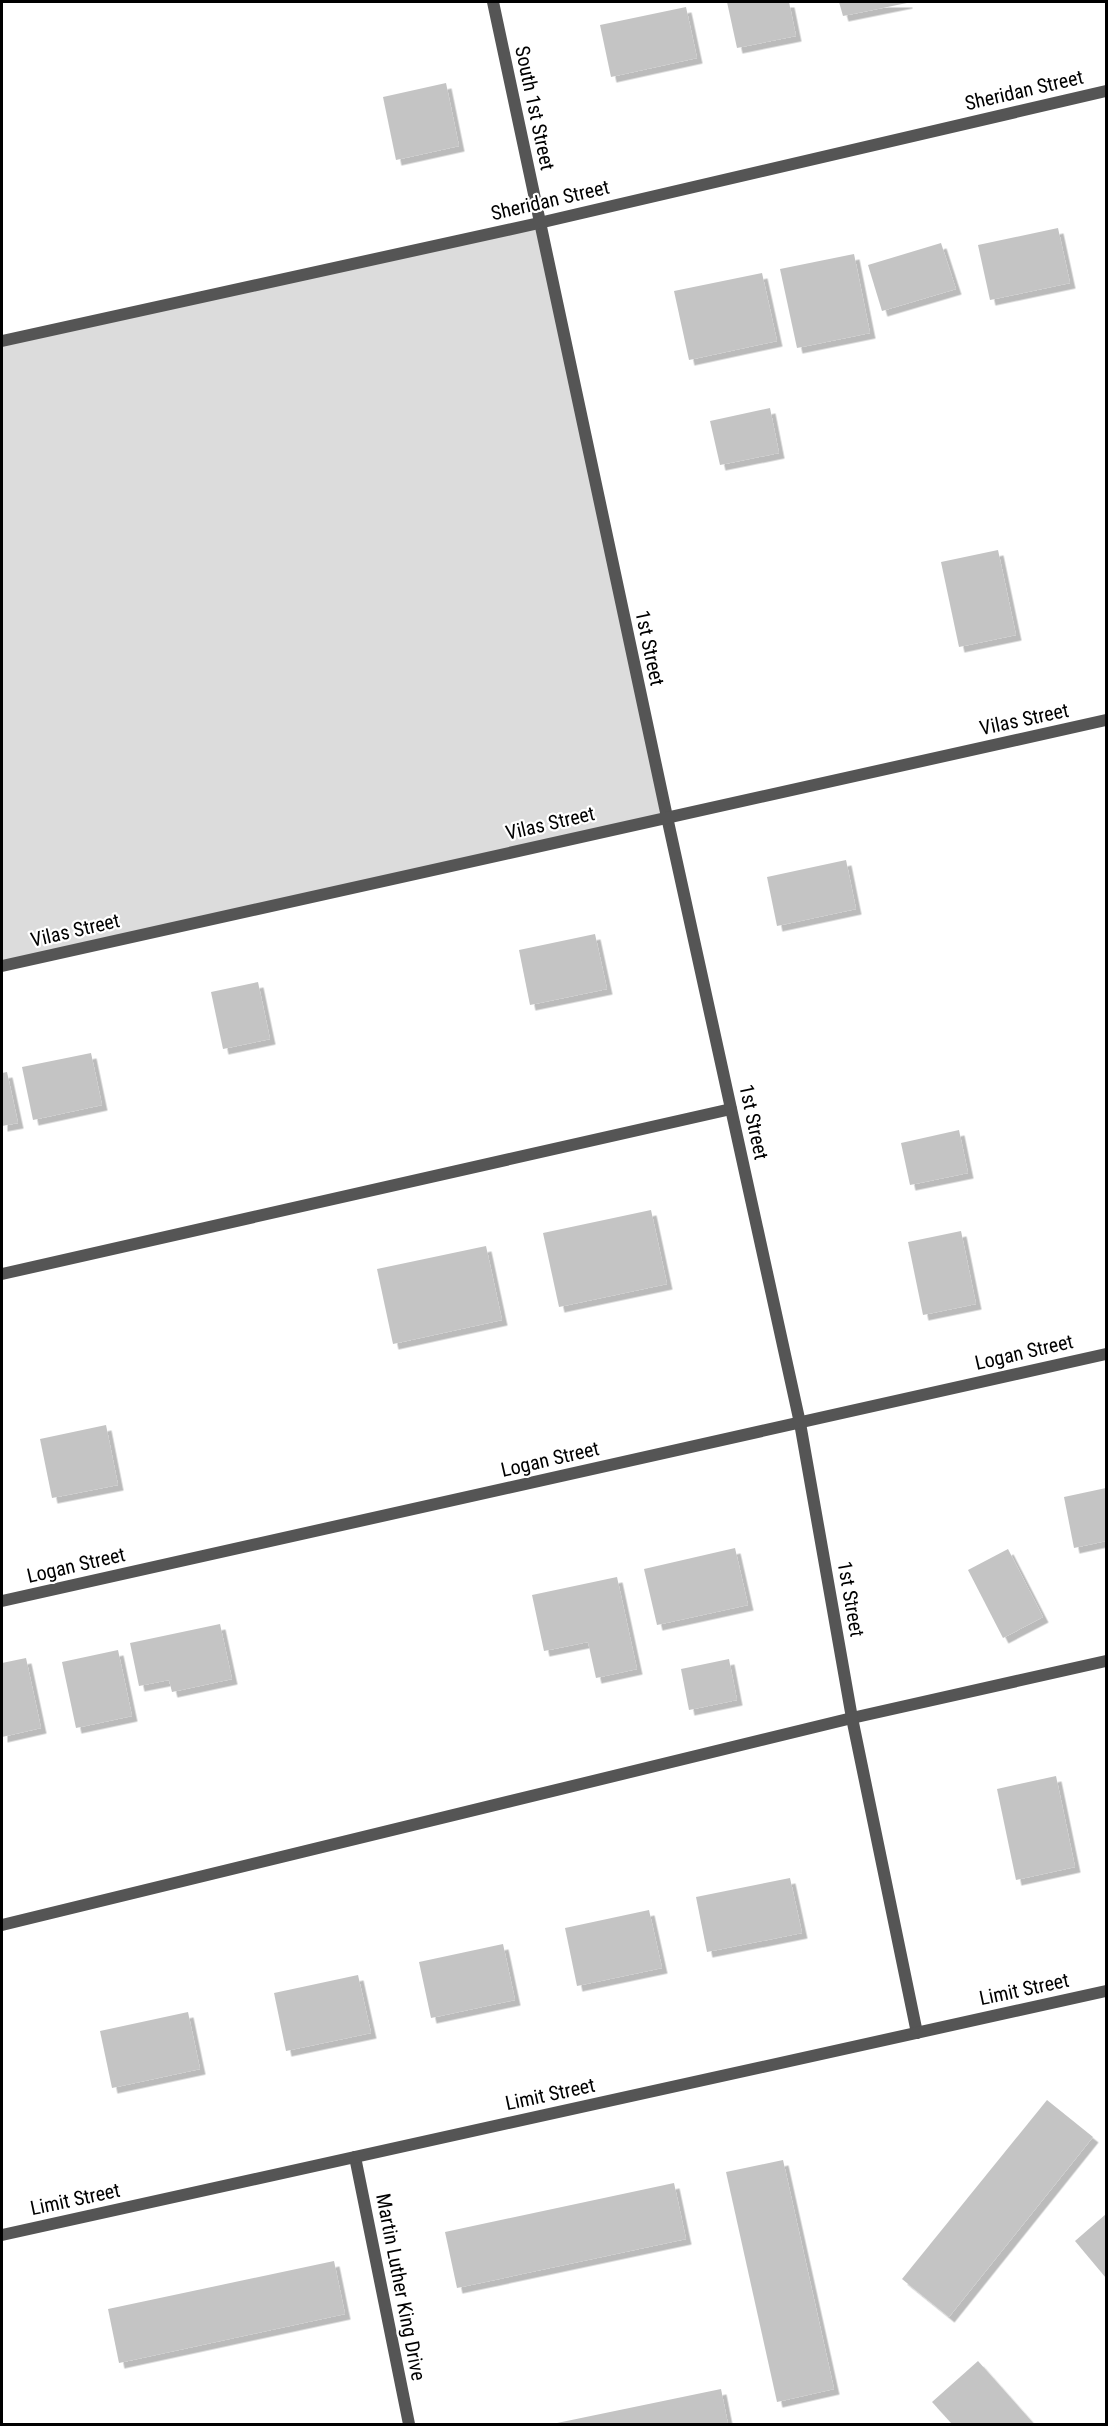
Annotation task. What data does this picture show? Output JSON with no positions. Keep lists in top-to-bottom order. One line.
{"streets":{"street":["Sheridan Street","South 1st Street","1st Street","Vilas Street","Logan Street","Limit Street","Martin Luther King Drive"]},"crossings":[["Sheridan Street","South 1st Street"],["Sheridan Street","1st Street"],["South 1st Street","1st Street"],["1st Street","Vilas Street"],["1st Street","Logan Street"],["1st Street","Limit Street"],["Limit Street","Martin Luther King Drive"]]}
